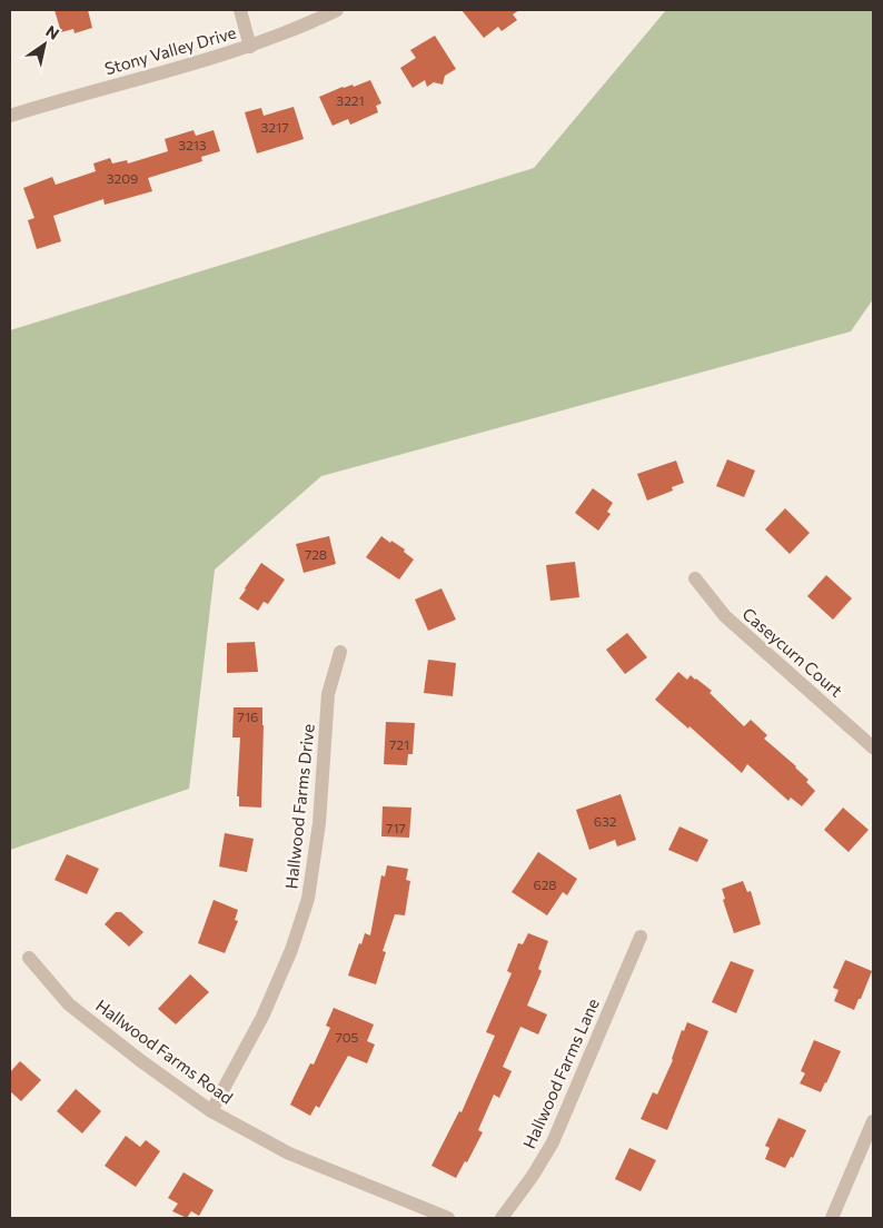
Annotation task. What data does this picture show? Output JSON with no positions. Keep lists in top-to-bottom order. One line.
{"streets":{"street":["Stony Valley Drive","Caseycurn Court","Hallwood Farms Drive","Hallwood Farms Road","Hallwood Farms Lane"]},"crossings":[["Hallwood Farms Drive","Hallwood Farms Road"]],"house_numbers":["3221","3217","3213","3209","728","716","721","632","717","628","705"],"north":"top right"}
